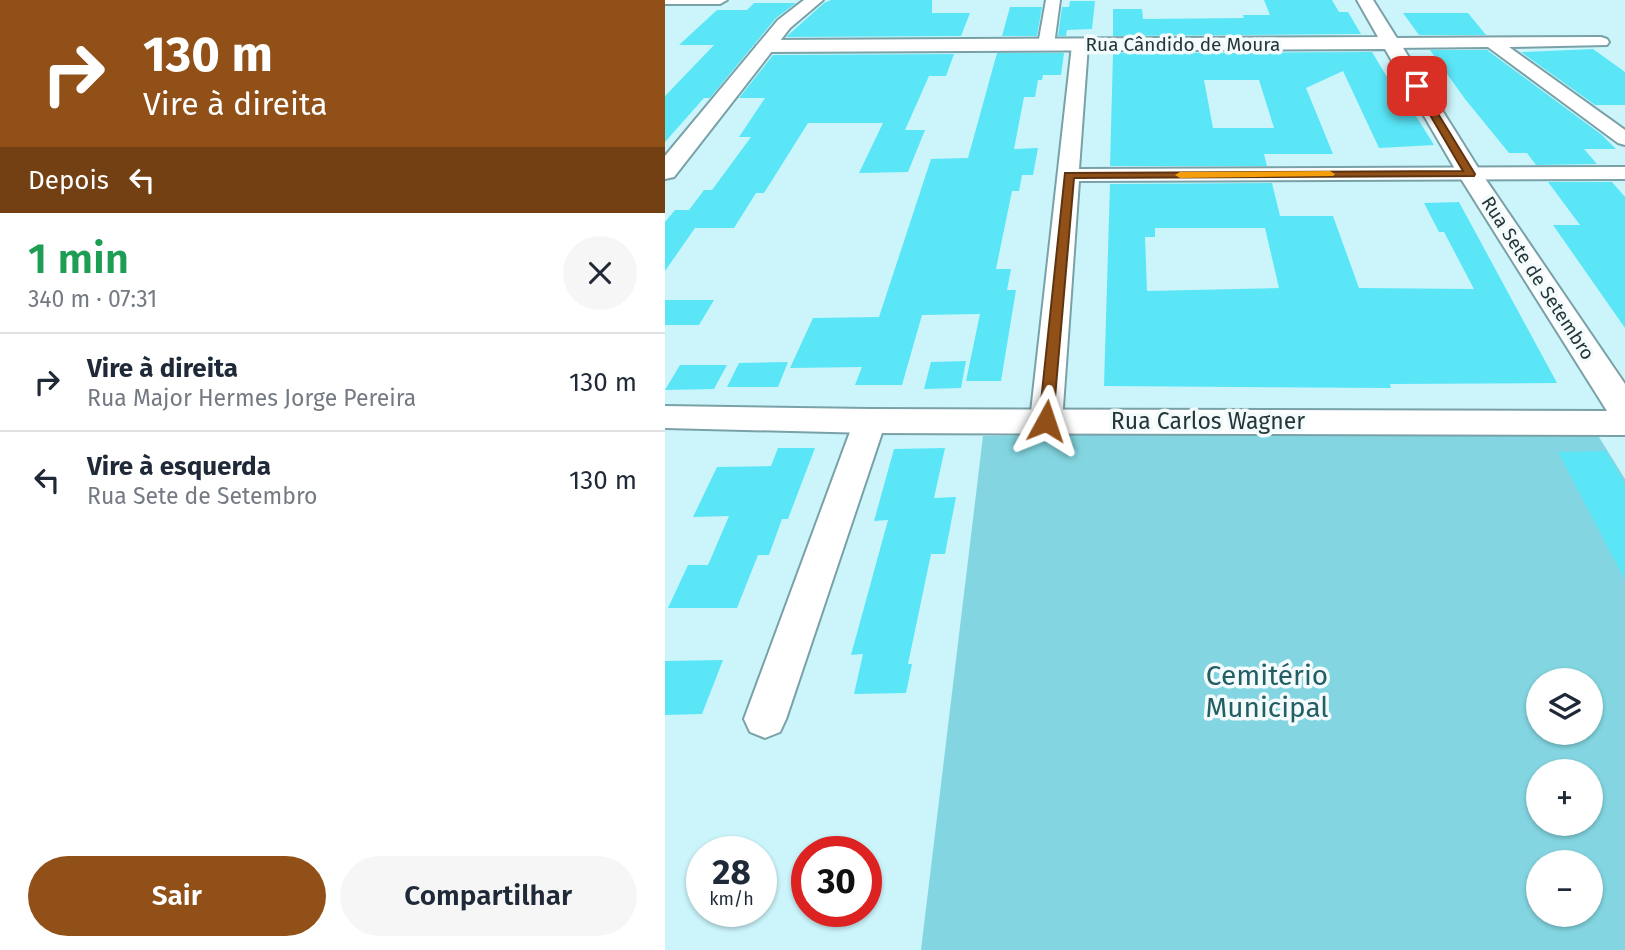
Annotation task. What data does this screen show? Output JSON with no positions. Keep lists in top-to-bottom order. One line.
{"streets":{"street":["Rua Cândido de Moura","Rua Sete de Setembro","Rua Carlos Wagner"]},"crossings":[["Rua Cândido de Moura","Rua Sete de Setembro"]],"parks":["Cemitério Municipal"],"page":{"turn":["130 m","Vire à direita"],"then":"Depois","heading":["1 min","340 m · 07:31"],"list":[{"name":"Vire à direita","note":"Rua Major Hermes Jorge Pereira","value":"130 m"},{"name":"Vire à esquerda","note":"Rua Sete de Setembro","value":"130 m"}],"map_buttons":["+","−"],"speed":"28 km/h","limit":"30","buttons":["Sair","Compartilhar"]}}
